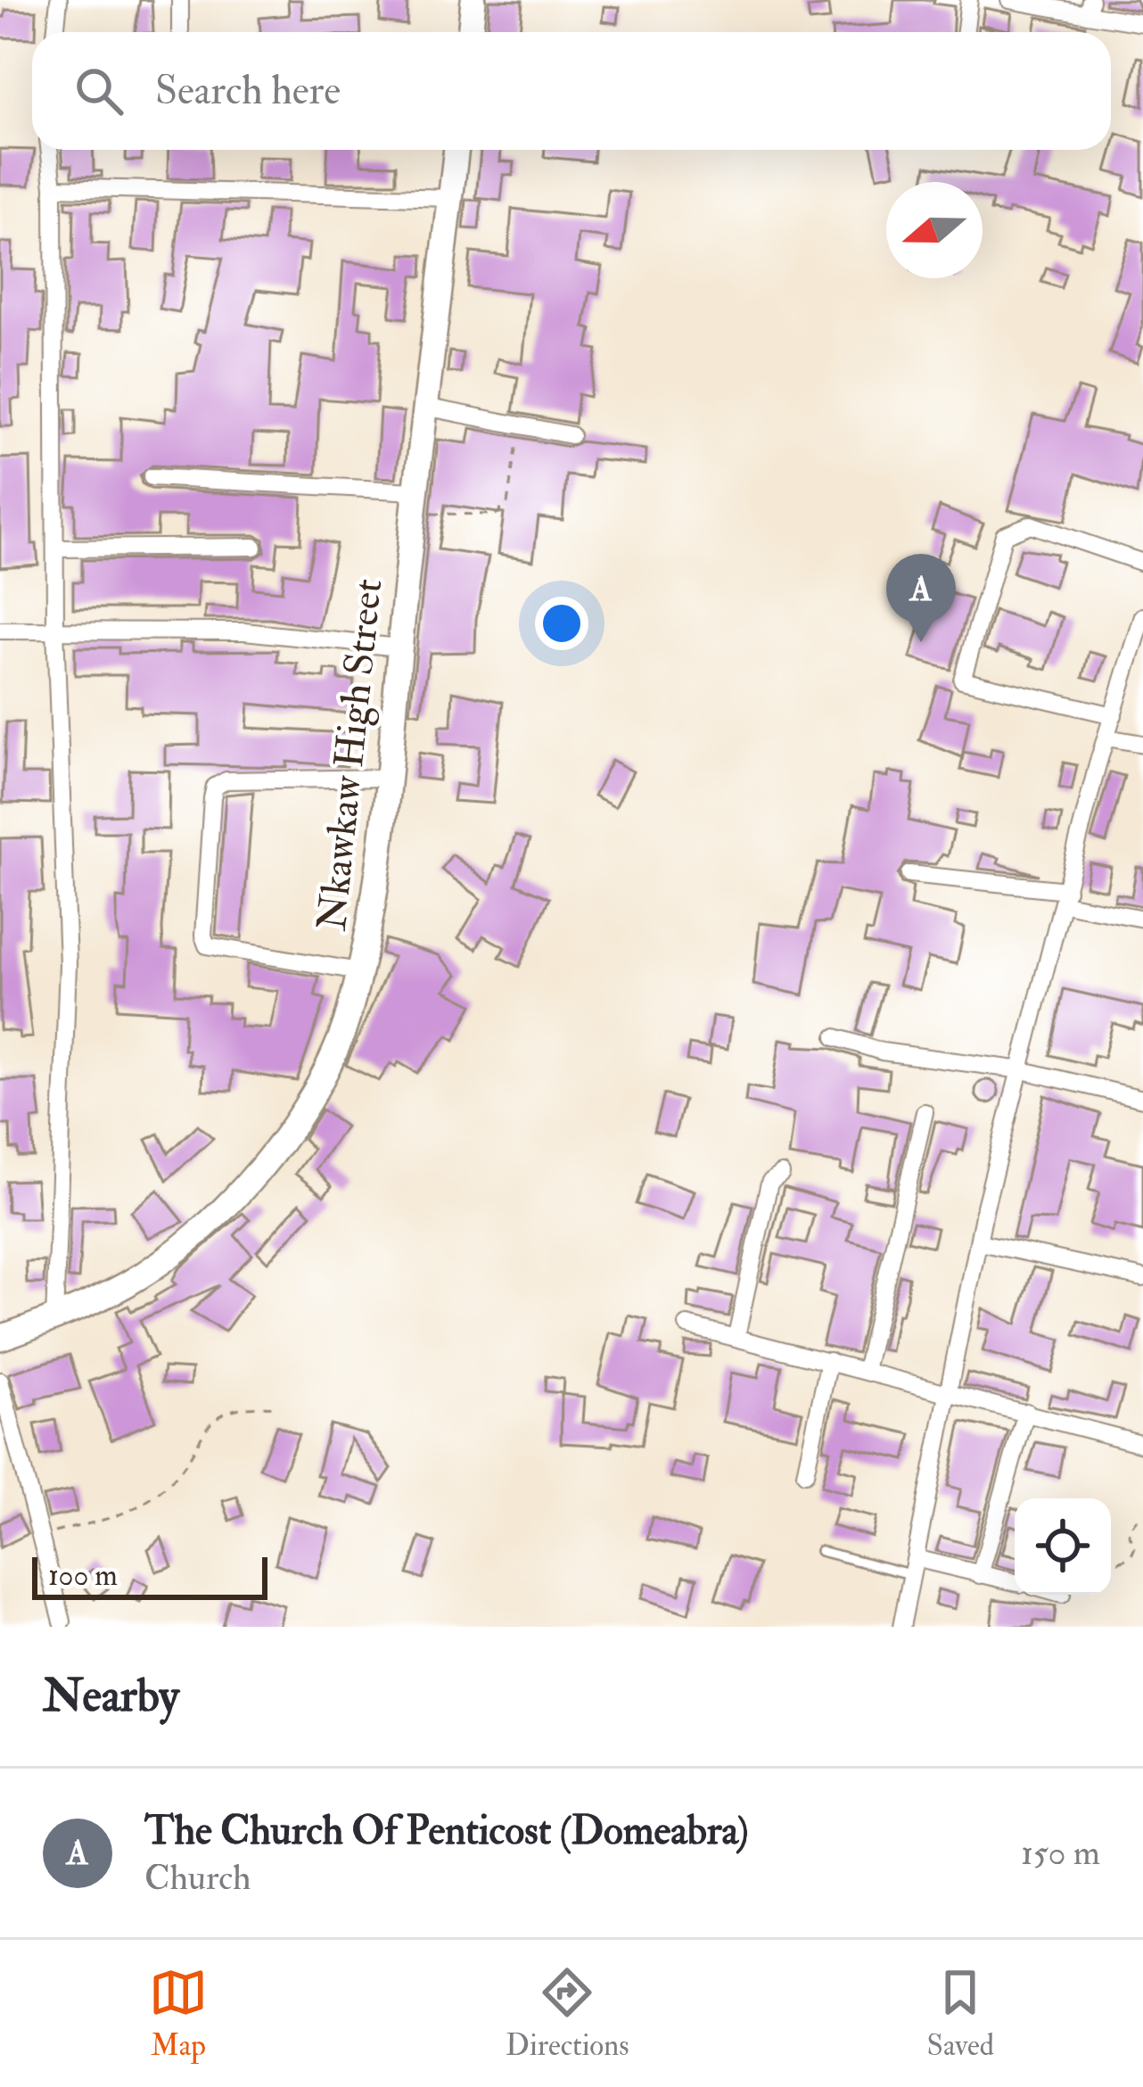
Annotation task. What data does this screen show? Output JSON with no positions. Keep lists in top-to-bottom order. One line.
{"streets":{"main road":["Nkawkaw High Street"]},"scale_bar":"100 m","north":"left","page":{"search":"Search here","pins":"A","scale":"100 m","heading":"Nearby","list":[{"mark":"A","name":"The Church Of Penticost (Domeabra)","note":"Church","value":"150 m"}],"nav":["Map","Directions","Saved"]}}
